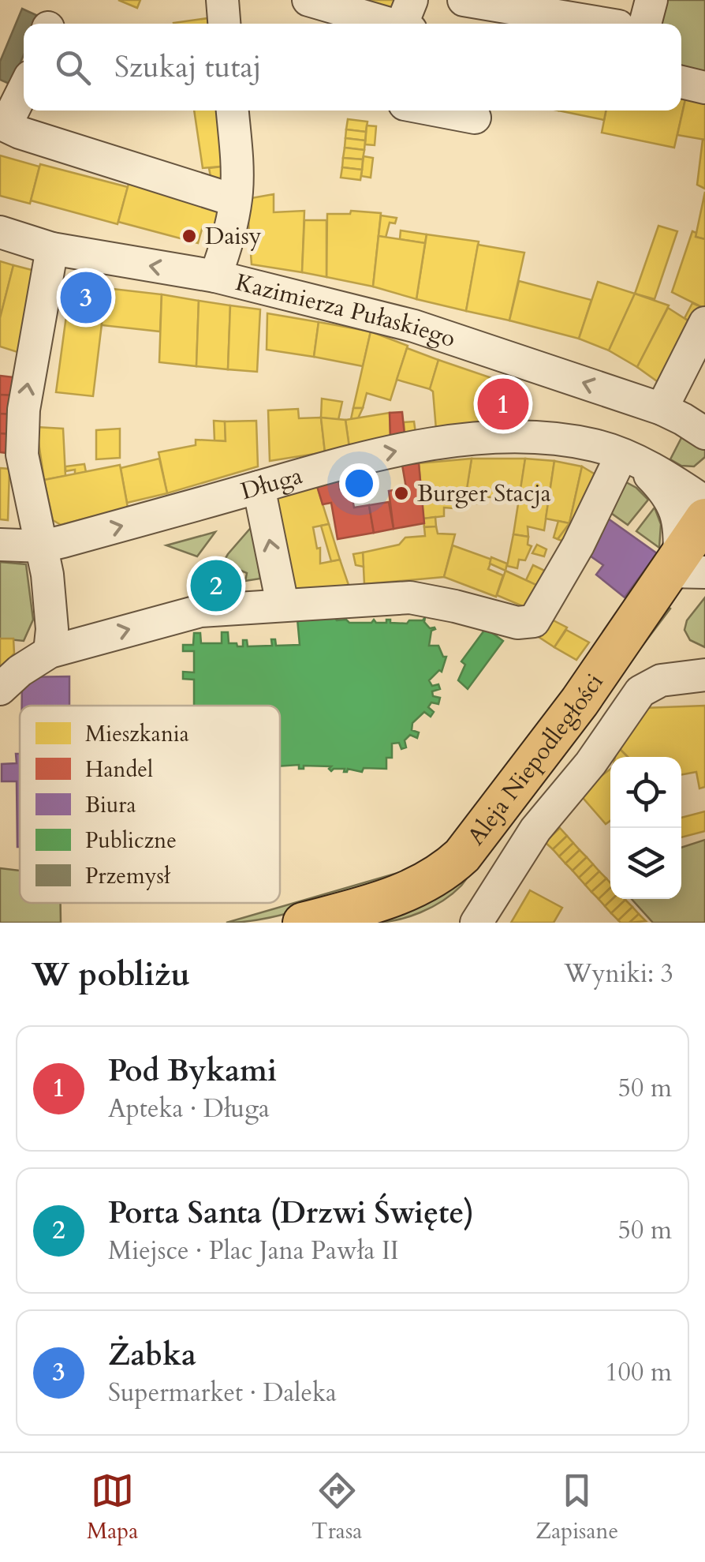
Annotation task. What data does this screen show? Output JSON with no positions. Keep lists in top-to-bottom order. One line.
{"streets":{"main road":["Aleja Niepodległości"],"street":["Kazimierza Pułaskiego","Długa"]},"crossings":[["Długa","Aleja Niepodległości"]],"places":["Daisy","Burger Stacja"],"legend":["Mieszkania","Handel","Biura","Publiczne","Przemysł"],"page":{"search":"Szukaj tutaj","pins":["3","1","2"],"heading":["W pobliżu","Wyniki: 3"],"list":[{"mark":"1","name":"Pod Bykami","note":"Apteka · Długa","value":"50 m"},{"mark":"2","name":"Porta Santa (Drzwi Święte)","note":"Miejsce · Plac Jana Pawła II","value":"50 m"},{"mark":"3","name":"Żabka","note":"Supermarket · Daleka","value":"100 m"}],"nav":["Mapa","Trasa","Zapisane"]}}
